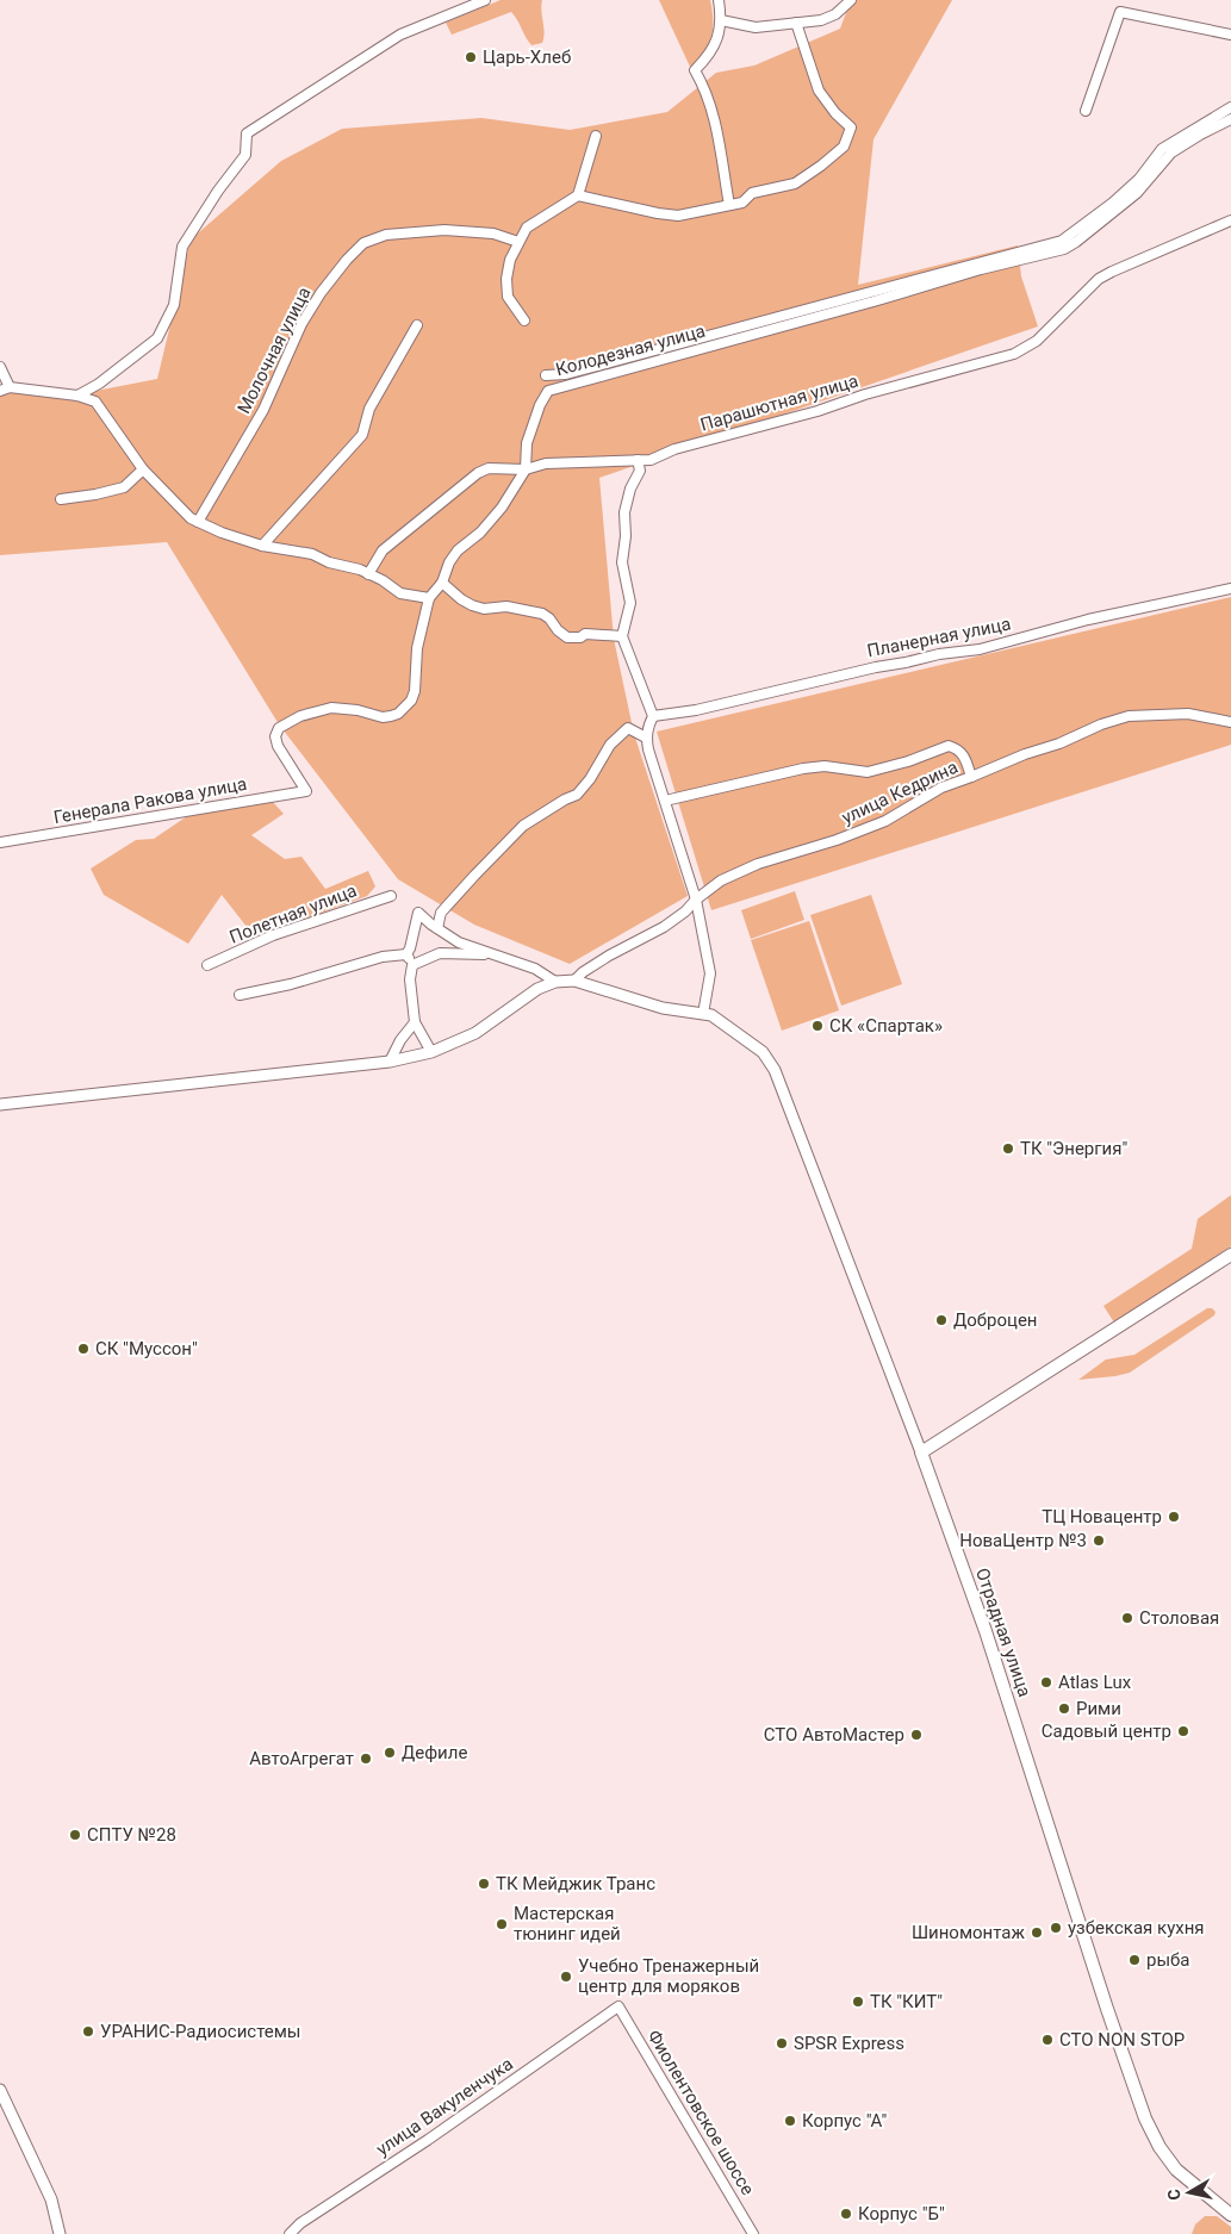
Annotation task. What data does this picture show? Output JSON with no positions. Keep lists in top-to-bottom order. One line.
{"streets":{"main road":["Отрадная улица"],"street":["Молочная улица","Колодезная улица","Парашютная улица","Планерная улица","улица Кедрина","Генерала Ракова улица","Полетная улица","улица Вакуленчука","Фиолентовское шоссе"]},"crossings":[["Колодезная улица","Парашютная улица"],["Колодезная улица","Генерала Ракова улица"],["улица Вакуленчука","Фиолентовское шоссе"]],"places":["Царь-Хлеб","СК «Спартак»","ТК \"Энергия\"","Доброцен","СК \"Муссон\"","ТЦ Новацентр","НоваЦентр №3","Столовая","Atlas Lux","Рими","Садовый центр","СТО АвтоМастер","Дефиле","АвтоАгрегат","СПТУ №28","ТК Мейджик Транс","Мастерская тюнинг идей","узбекская кухня","Шиномонтаж","рыба","Учебно Тренажерный центр для моряков","ТК \"КИТ\"","УРАНИС-Радиосистемы","СТО NON STOP","SPSR Express","Корпус \"А\"","Корпус \"Б\""],"north":"left"}
